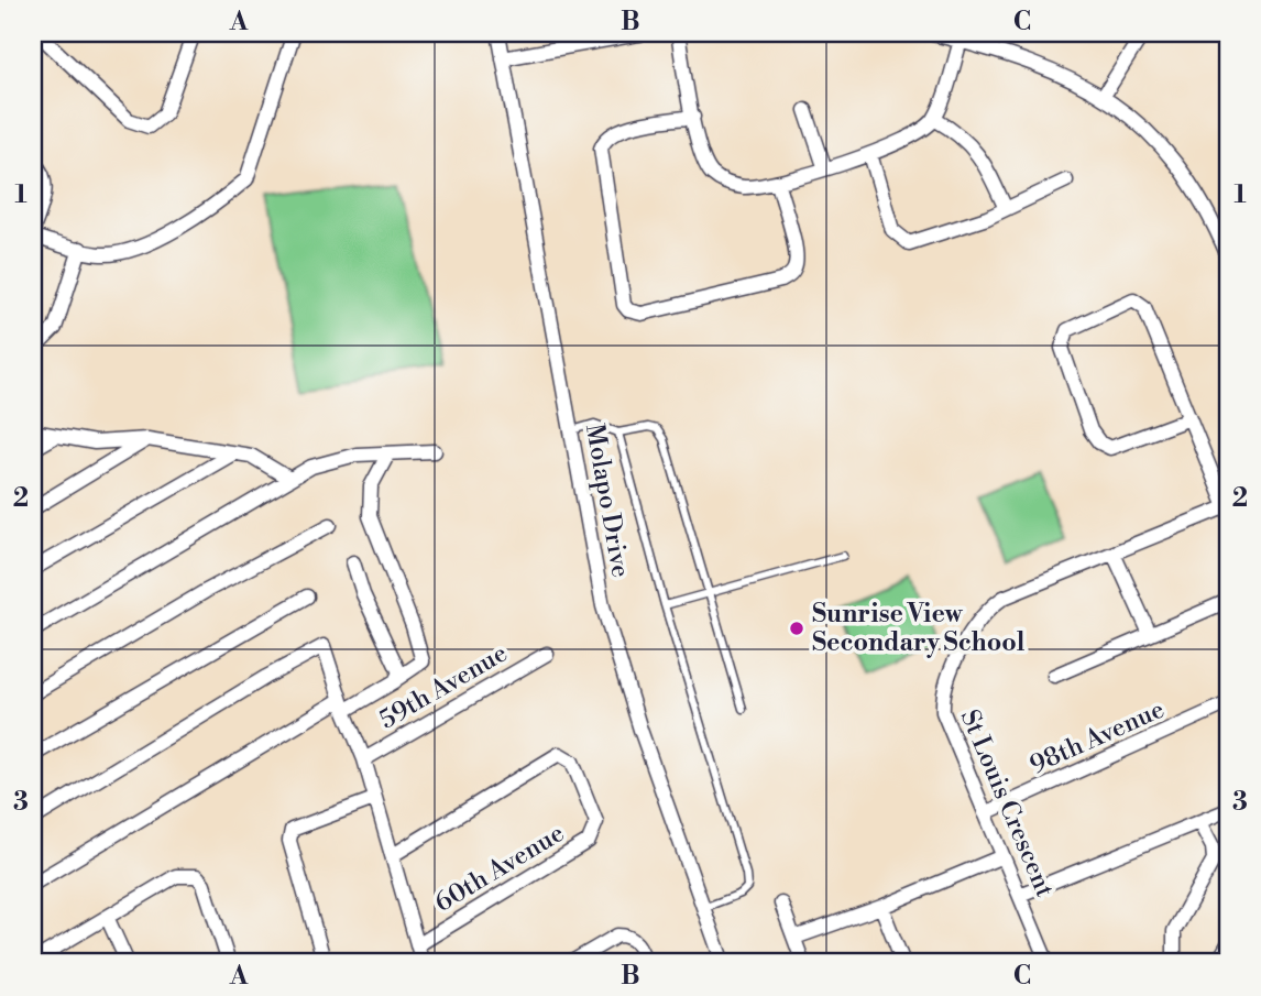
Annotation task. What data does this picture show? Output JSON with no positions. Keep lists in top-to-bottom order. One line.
{"streets":{"street":["Molapo Drive","59th Avenue","98th Avenue","St Louis Crescent","60th Avenue"]},"crossings":[["98th Avenue","St Louis Crescent"]],"places":["Sunrise View Secondary School"],"grid":{"columns":["A","B","C"],"rows":["1","2","3"]}}
